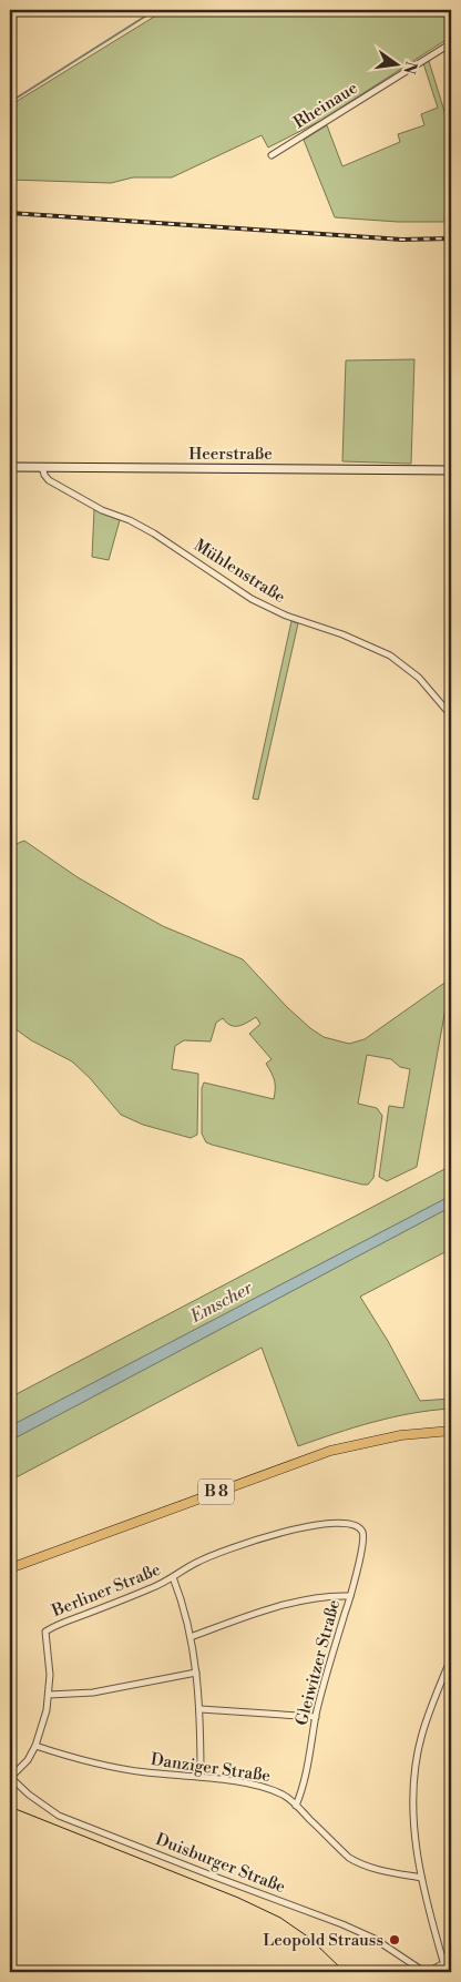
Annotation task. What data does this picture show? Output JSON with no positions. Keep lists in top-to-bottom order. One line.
{"streets":{"main road":["Heerstraße","B 8"],"street":["Rheinaue","Mühlenstraße","Berliner Straße","Gleiwitzer Straße","Danziger Straße","Duisburger Straße"]},"crossings":[["Heerstraße","Mühlenstraße"],["Berliner Straße","Gleiwitzer Straße"],["Berliner Straße","Danziger Straße"],["Berliner Straße","Duisburger Straße"],["Gleiwitzer Straße","Danziger Straße"]],"water":["Emscher"],"places":["Leopold Strauss"],"north":"right"}
